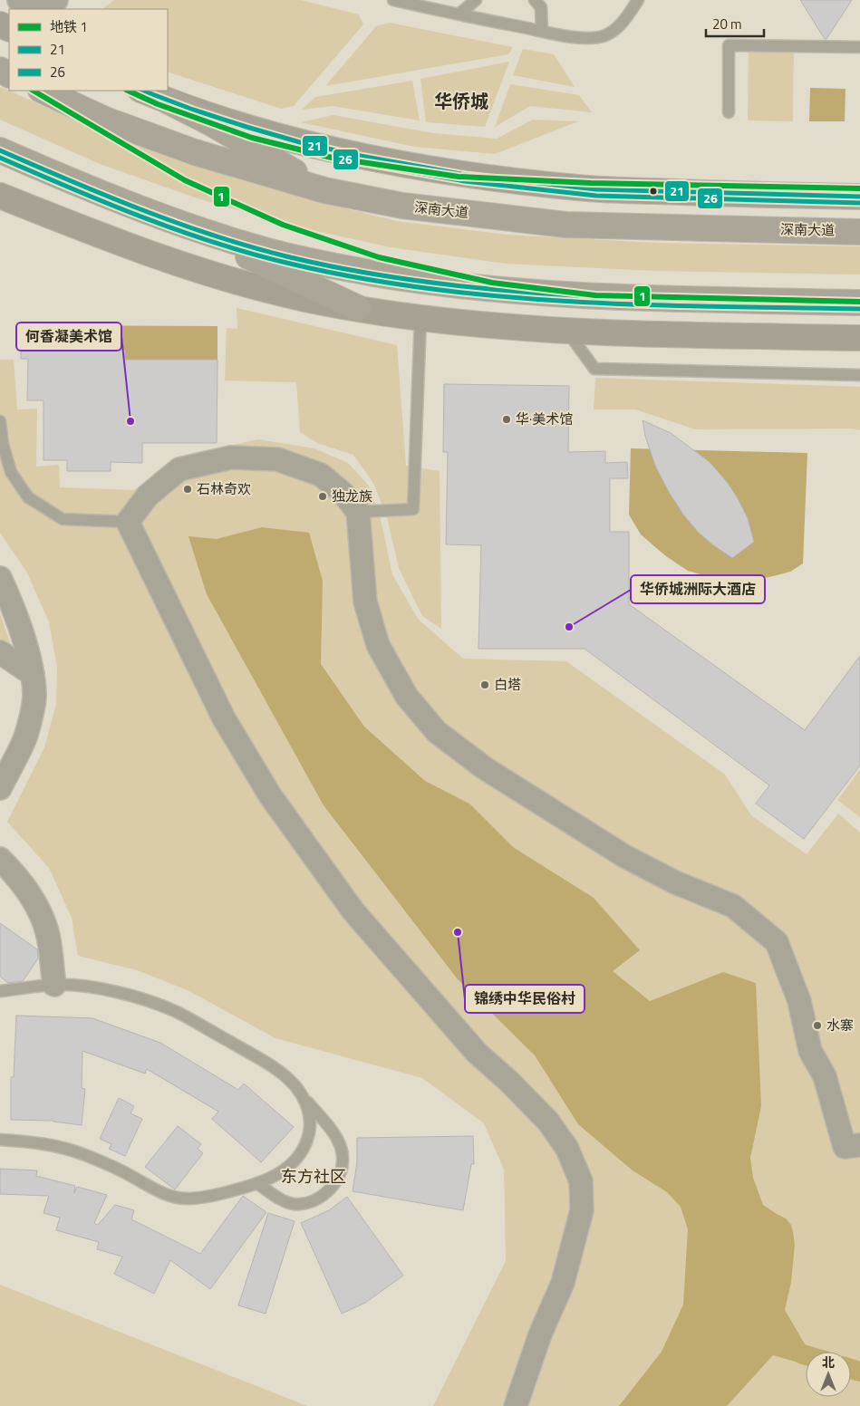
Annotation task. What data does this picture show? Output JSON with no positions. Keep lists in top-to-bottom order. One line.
{"streets":{"main road":["深南大道"]},"districts":["华侨城","东方社区"],"places":["华·美术馆","何香凝美术馆","石林奇欢","独龙族","华侨城洲际大酒店","白塔","锦绣中华民俗村","水寨"],"lines":["metro line 1","transit line 21","transit line 26"],"legend":["地铁 1","21","26"],"scale_bar":"20 m","north":"top"}
